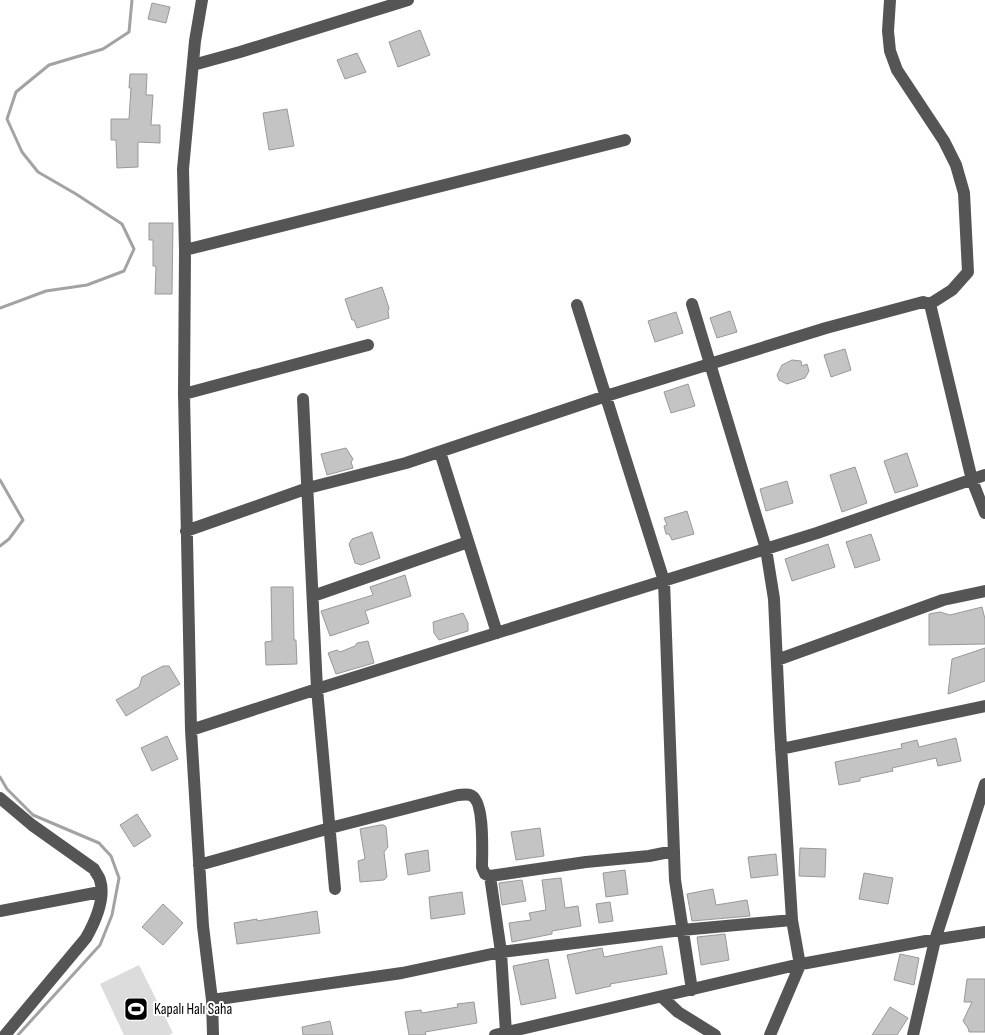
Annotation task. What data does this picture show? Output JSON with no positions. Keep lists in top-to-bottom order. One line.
{"places":{"sports":["Kapalı Halı Saha"]}}
